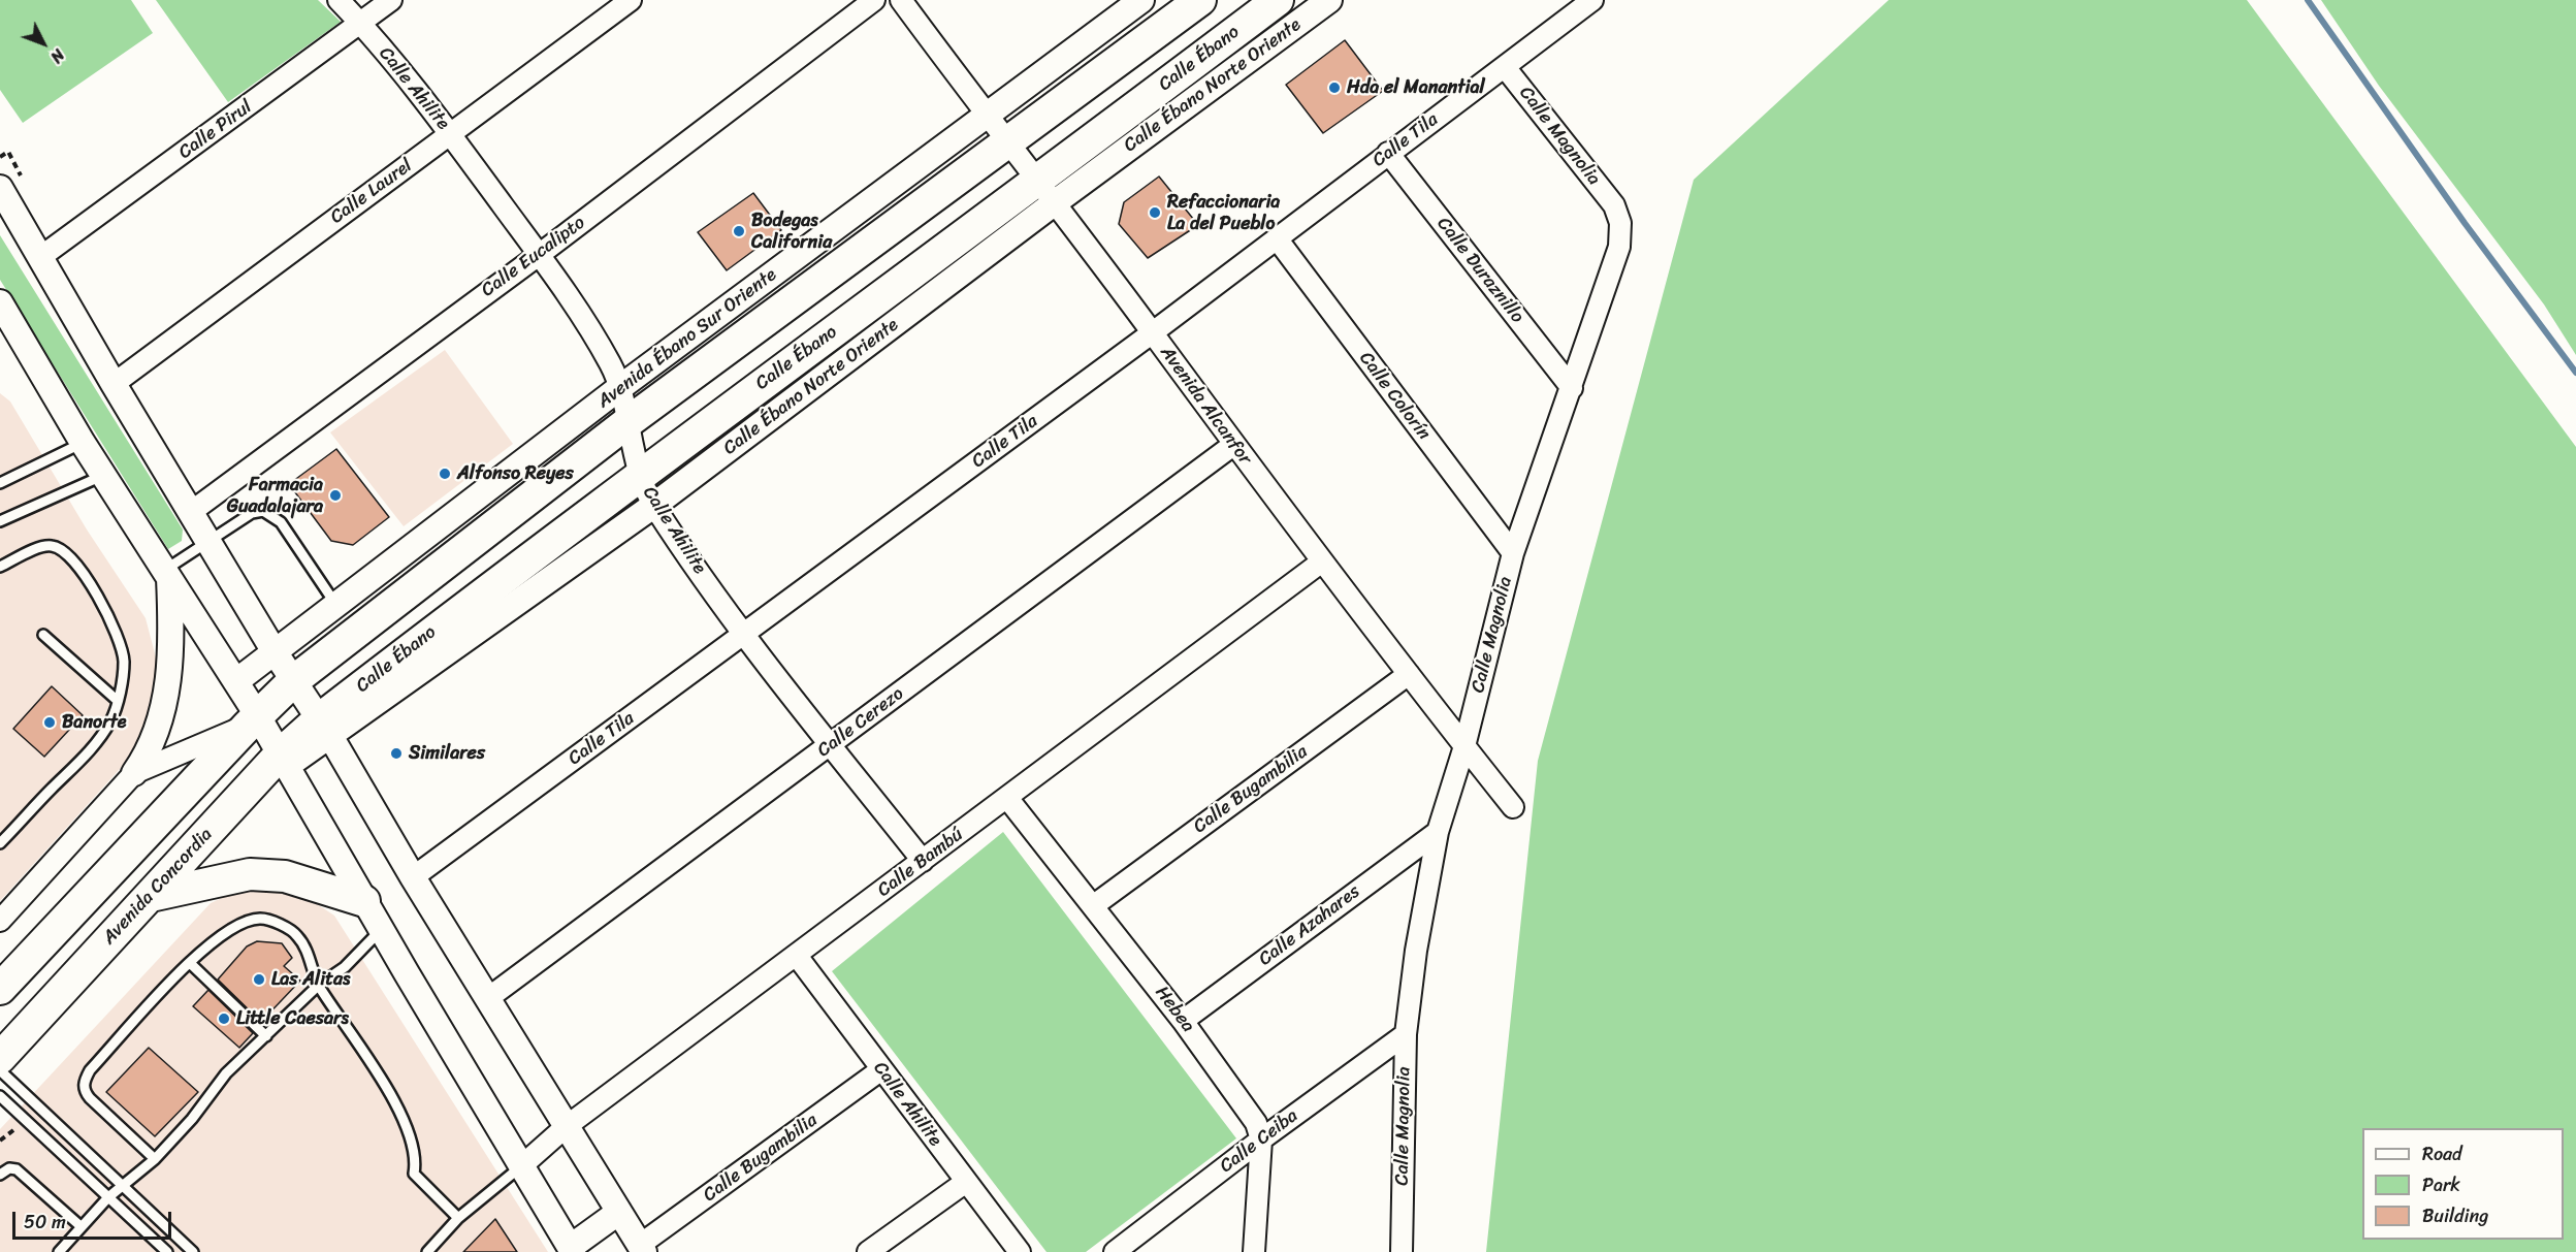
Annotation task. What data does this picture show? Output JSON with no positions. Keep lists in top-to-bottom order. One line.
{"streets":{"main road":["Calle Ébano","Avenida Concordia"],"street":["Calle Ébano Norte Oriente","Calle Ahilite","Calle Pirul","Calle Magnolia","Calle Tila","Calle Laurel","Calle Eucalipto","Calle Duraznillo","Avenida Ébano Sur Oriente","Calle Colorín","Avenida Alcanfor","Calle Cerezo","Calle Bugambilia","Calle Bambú","Calle Azahares","Hebea","Calle Ceiba"]},"crossings":[["Calle Ébano","Calle Ébano Norte Oriente"],["Calle Ébano","Calle Ahilite"],["Calle Ébano","Avenida Alcanfor"],["Calle Ébano","Avenida Concordia"],["Calle Ébano Norte Oriente","Calle Ahilite"],["Calle Ébano Norte Oriente","Avenida Alcanfor"],["Calle Ébano Norte Oriente","Avenida Concordia"],["Calle Ahilite","Calle Pirul"],["Calle Ahilite","Calle Tila"],["Calle Ahilite","Calle Laurel"],["Calle Ahilite","Calle Eucalipto"],["Calle Ahilite","Avenida Ébano Sur Oriente"],["Calle Ahilite","Calle Cerezo"],["Calle Ahilite","Calle Bugambilia"],["Calle Ahilite","Calle Bambú"],["Calle Magnolia","Calle Tila"],["Calle Magnolia","Calle Duraznillo"],["Calle Magnolia","Calle Colorín"],["Calle Magnolia","Avenida Alcanfor"],["Calle Magnolia","Calle Azahares"],["Calle Magnolia","Calle Ceiba"],["Calle Tila","Calle Duraznillo"],["Calle Tila","Calle Colorín"],["Calle Tila","Avenida Alcanfor"],["Avenida Ébano Sur Oriente","Avenida Alcanfor"],["Avenida Alcanfor","Calle Cerezo"],["Avenida Alcanfor","Calle Bugambilia"],["Avenida Alcanfor","Calle Bambú"],["Calle Bugambilia","Hebea"],["Calle Bambú","Hebea"],["Calle Azahares","Hebea"],["Hebea","Calle Ceiba"]],"places":["Hda el Manantial","Refaccionaria La del Pueblo","Bodegas California","Alfonso Reyes","Farmacia Guadalajara","Banorte","Similares","Las Alitas","Little Caesars"],"legend":["Road","Park","Building"],"scale_bar":"50 m","north":"bottom right"}
